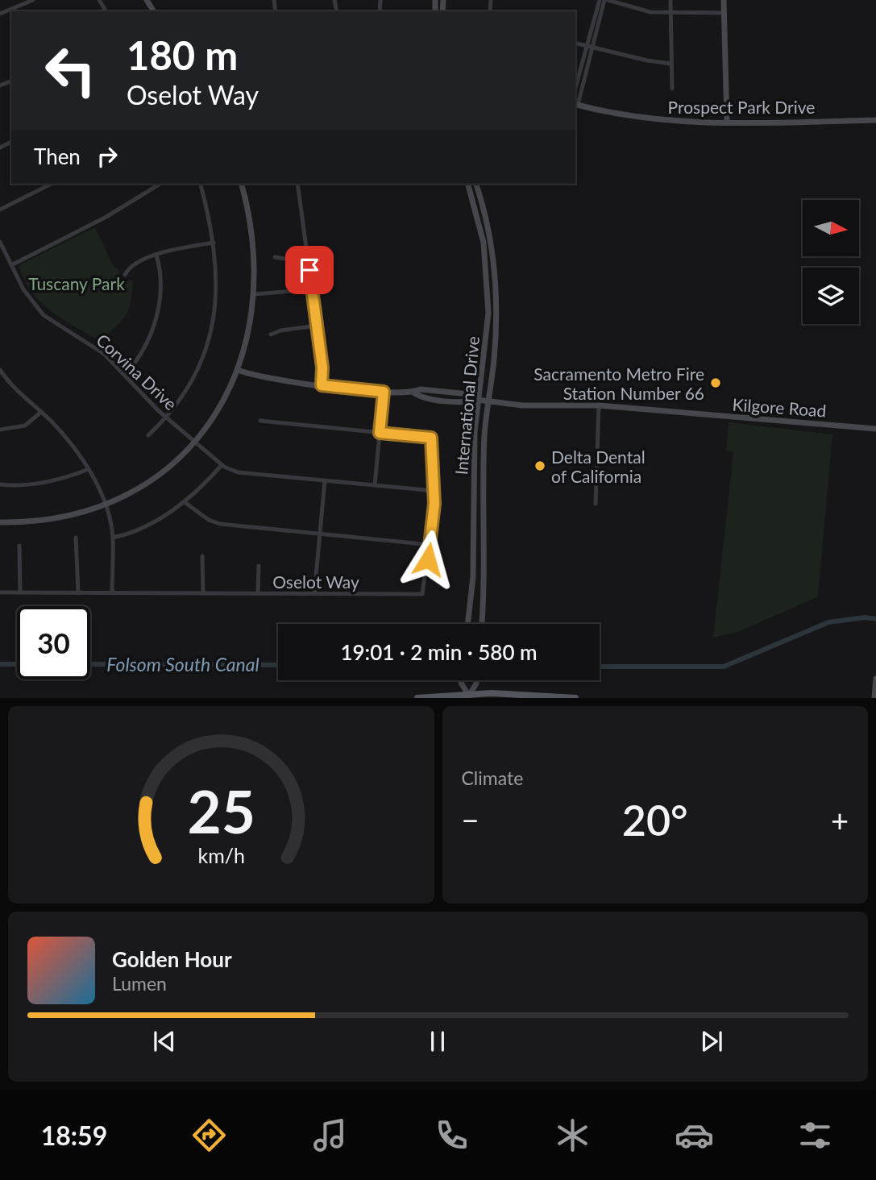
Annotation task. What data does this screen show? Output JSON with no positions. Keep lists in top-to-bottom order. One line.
{"streets":{"street":["Prospect Park Drive","Corvina Drive","International Drive","Kilgore Road","Oselot Way"]},"crossings":[["International Drive","Kilgore Road"]],"water":["Folsom South Canal"],"parks":["Tuscany Park"],"places":["Sacramento Metro Fire Station Number 66","Delta Dental of California"],"north":"right","page":{"turn":["180 m","Oselot Way"],"then":"Then","limit":"30","trip":"19:01 · 2 min · 580 m","tile":"Climate","heat":["−","20°","+"],"song":["Golden Hour","Lumen"],"tabs":"18:59","gauge":["25","km/h"]}}
